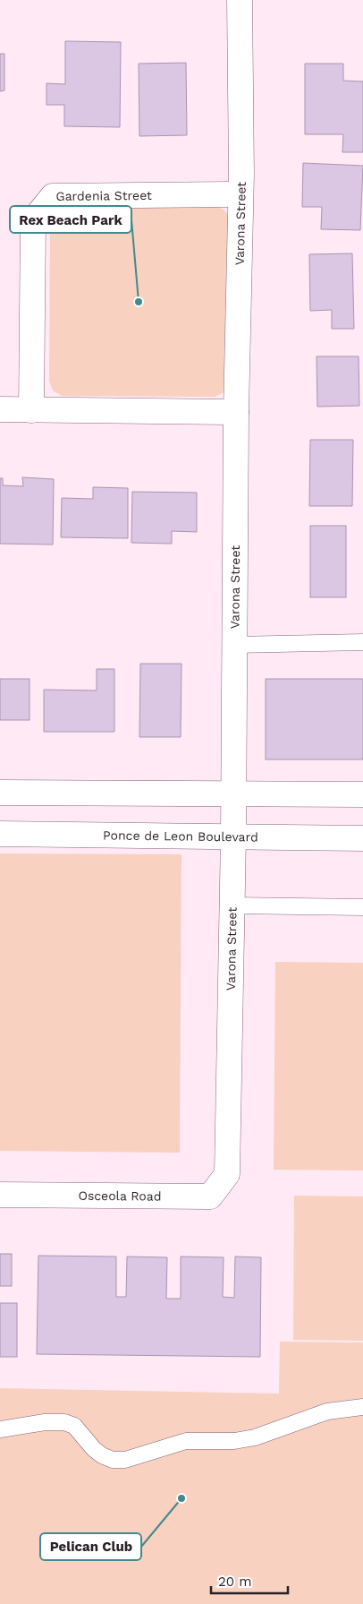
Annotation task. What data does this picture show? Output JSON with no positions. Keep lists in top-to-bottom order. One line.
{"streets":{"street":["Gardenia Street","Varona Street","Ponce de Leon Boulevard","Osceola Road"]},"crossings":[["Gardenia Street","Varona Street"],["Varona Street","Ponce de Leon Boulevard"],["Varona Street","Osceola Road"]],"places":["Rex Beach Park","Pelican Club"],"scale_bar":"20 m"}
